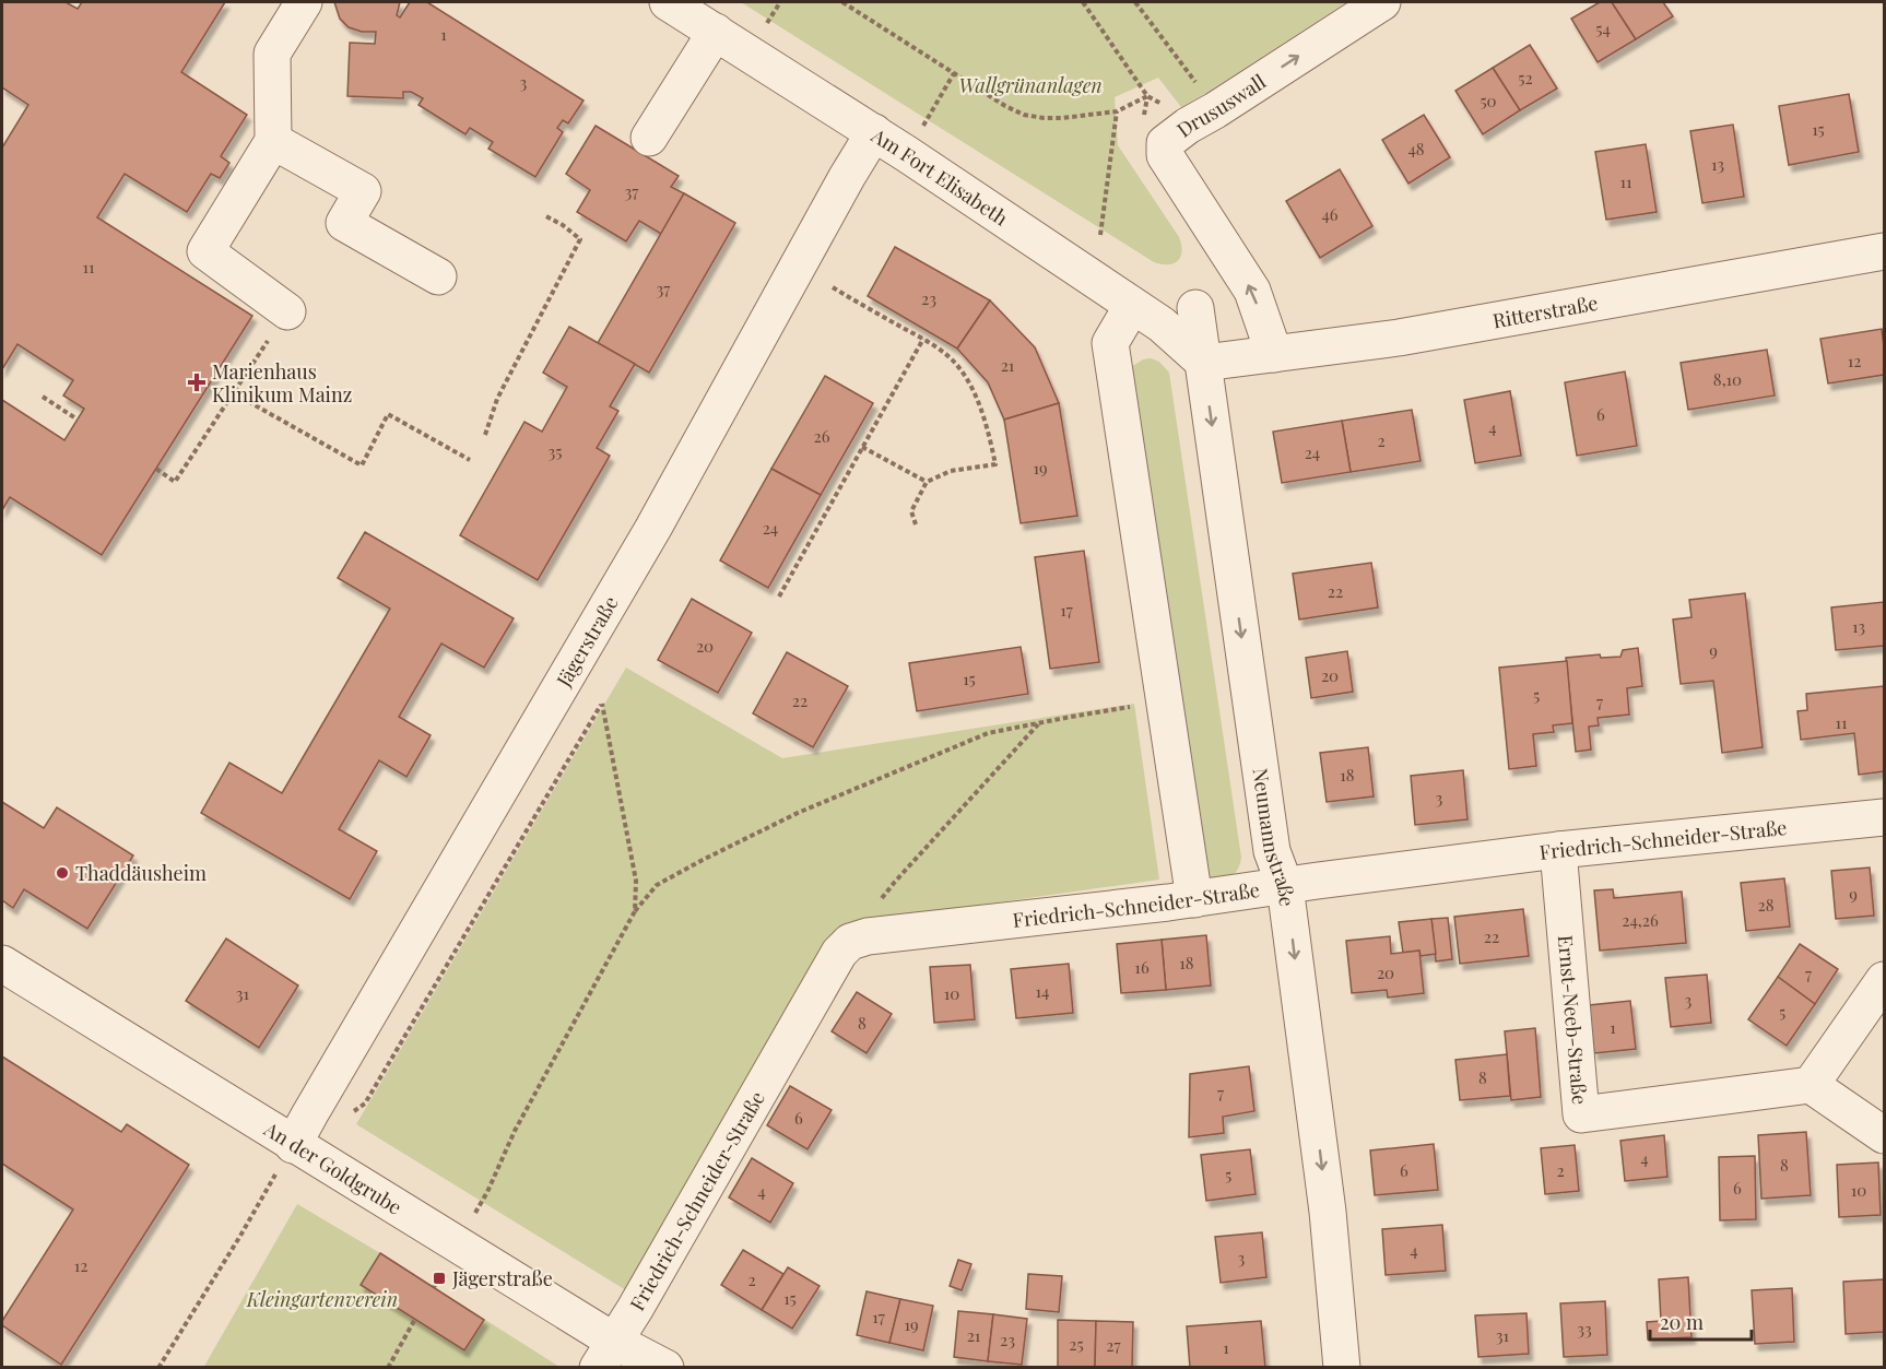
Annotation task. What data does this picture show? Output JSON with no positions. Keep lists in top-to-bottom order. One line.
{"streets":{"street":["Drususwall","Am Fort Elisabeth","Ritterstraße","Jägerstraße","Neumannstraße","Friedrich-Schneider-Straße","Ernst-Neeb-Straße","An der Goldgrube"]},"crossings":[["Drususwall","Ritterstraße"],["Am Fort Elisabeth","Ritterstraße"],["Am Fort Elisabeth","Jägerstraße"],["Am Fort Elisabeth","Neumannstraße"],["Ritterstraße","Neumannstraße"],["Jägerstraße","An der Goldgrube"],["Neumannstraße","Friedrich-Schneider-Straße"],["Friedrich-Schneider-Straße","Ernst-Neeb-Straße"],["Friedrich-Schneider-Straße","An der Goldgrube"]],"parks":["Wallgrünanlagen","Kleingartenverein"],"places":{"health":["Marienhaus Klinikum Mainz"],"other":["Thaddäusheim"],"transit":["Jägerstraße"]},"house_numbers":["54","1","52","3","50","15","48","13","11","37","46","11","37","23","12","21","8,10","6","4","26","2","35","24","19","24","22","17","13","20","9","20","15","5","22","7","11","18","3","9","28","24,26","22","18","16","20","7","14","31","10","3","5","8","1","8","7","6","4","8","6","2","5","6","10","4","4","3","12","2","15","17","19","33","21","31","23","25","27","1"],"scale_bar":"20 m"}
